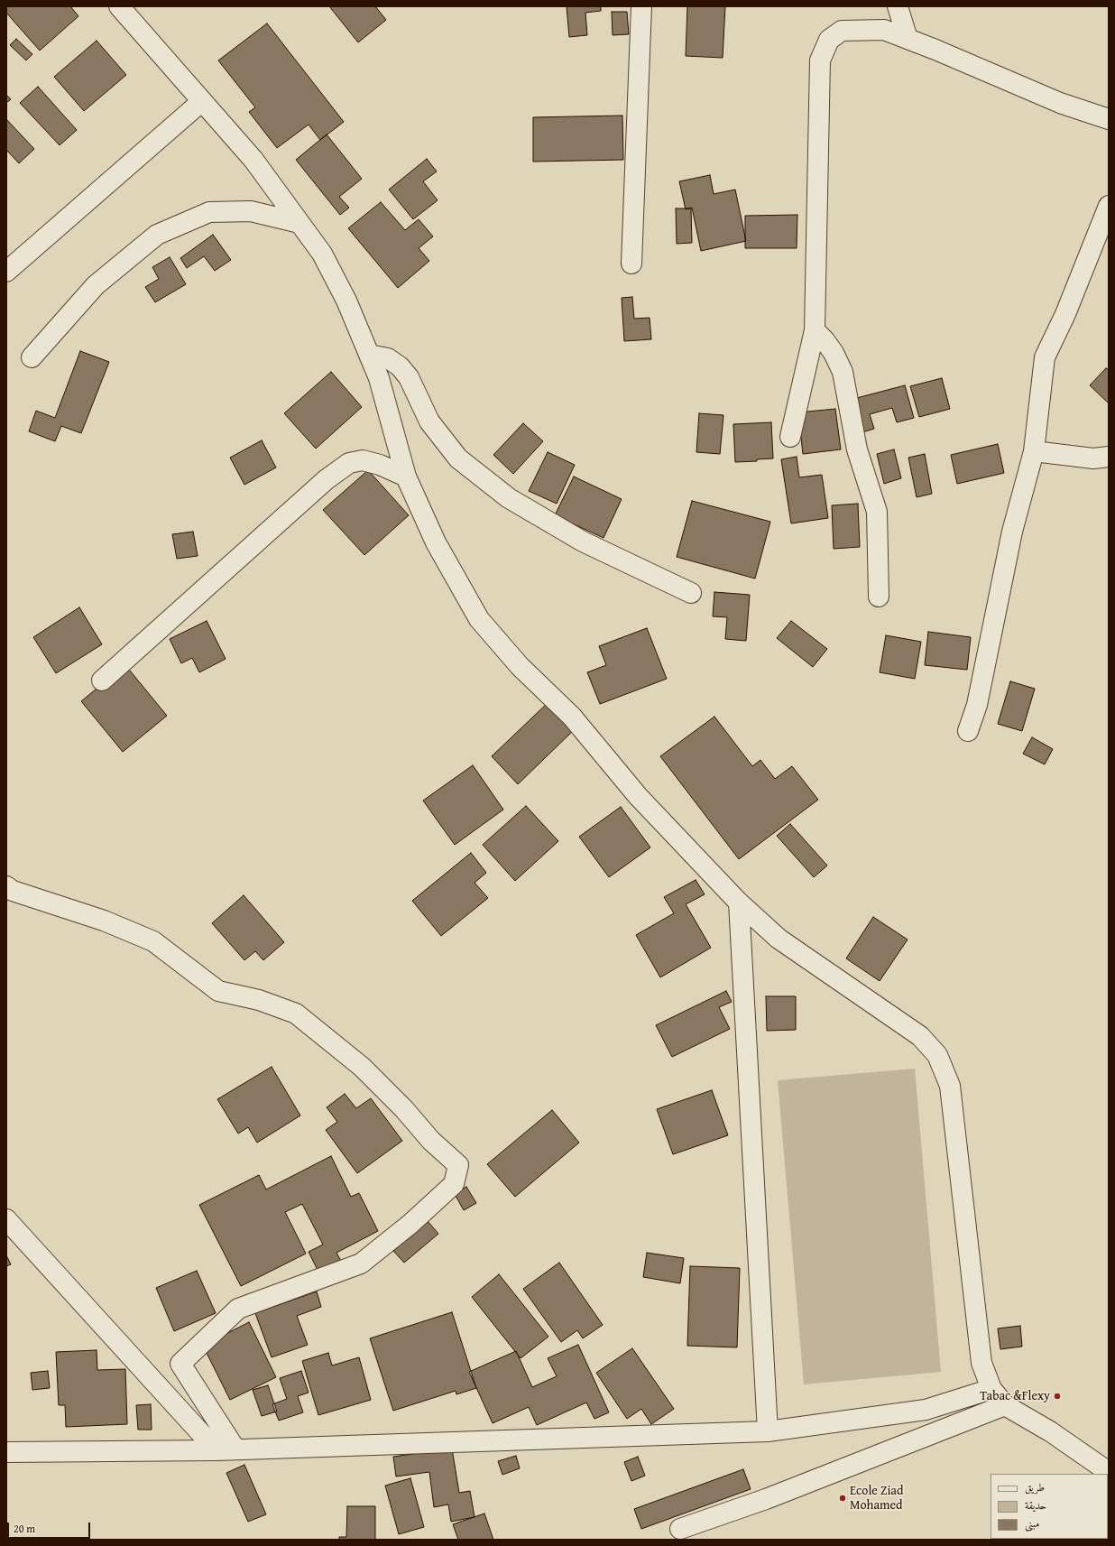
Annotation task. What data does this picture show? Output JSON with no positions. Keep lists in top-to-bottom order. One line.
{"places":["Tabac &Flexy","Ecole Ziad Mohamed"],"legend":["طريق","حديقة","مبنى"],"scale_bar":"20 m"}
